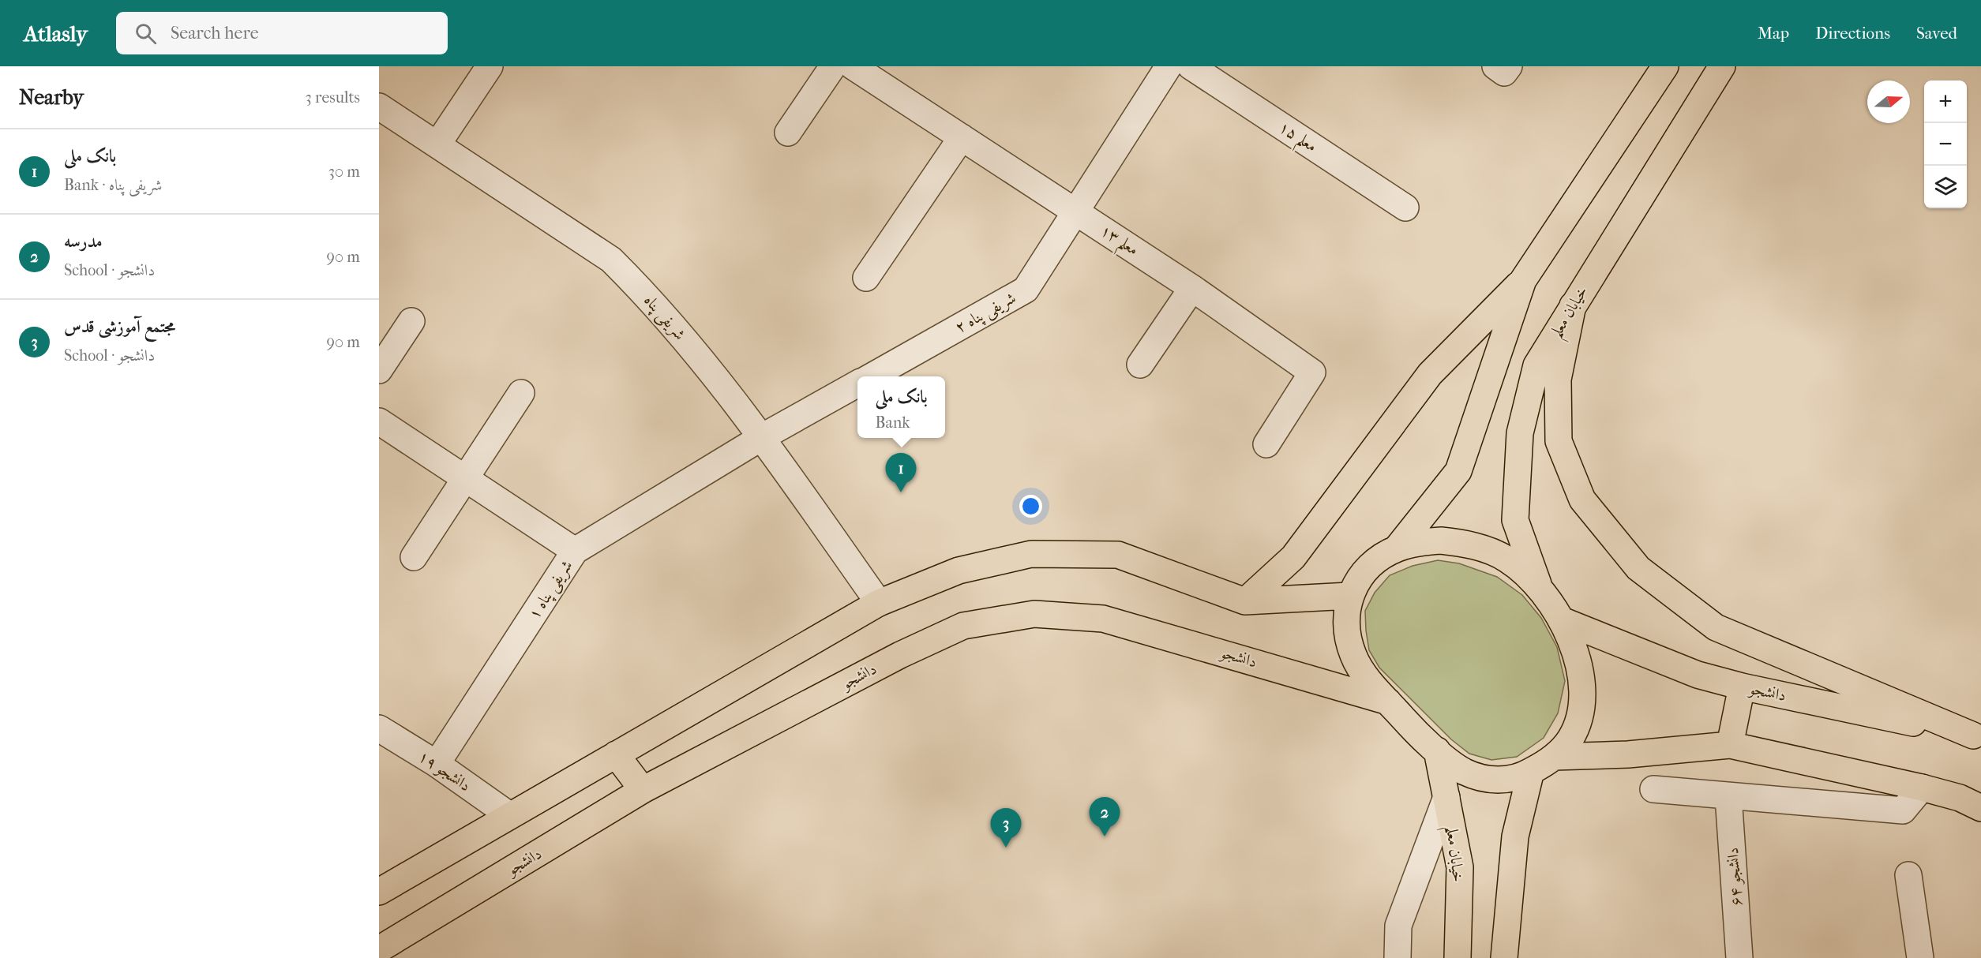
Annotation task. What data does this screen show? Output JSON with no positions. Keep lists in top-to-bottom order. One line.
{"streets":{"main road":["خیابان معلم","دانشجو"],"street":["معلم ۱۵","معلم ۱۳","شریفی پناه ۲","شریفی پناه","شریفی پناه ۱","دانشجو ۱۹","دانشجو ۶۴"]},"crossings":[["معلم ۱۳","شریفی پناه ۲"],["شریفی پناه","شریفی پناه ۱"],["شریفی پناه ۱","دانشجو ۱۹"]],"north":"right","page":{"header":"Atlasly","search":"Search here","nav":["Map","Directions","Saved"],"heading":["Nearby","3 results"],"map_buttons":["+","−"],"list":[{"mark":"1","name":"بانک ملی","note":"Bank · شریفی پناه","value":"30 m"},{"mark":"2","name":"مدرسه","note":"School · دانشجو","value":"90 m"},{"mark":"3","name":"مجتمع آموزشی قدس","note":"School · دانشجو","value":"90 m"}],"popup":["بانک ملی","Bank"],"pins":["1","2","3"]}}
